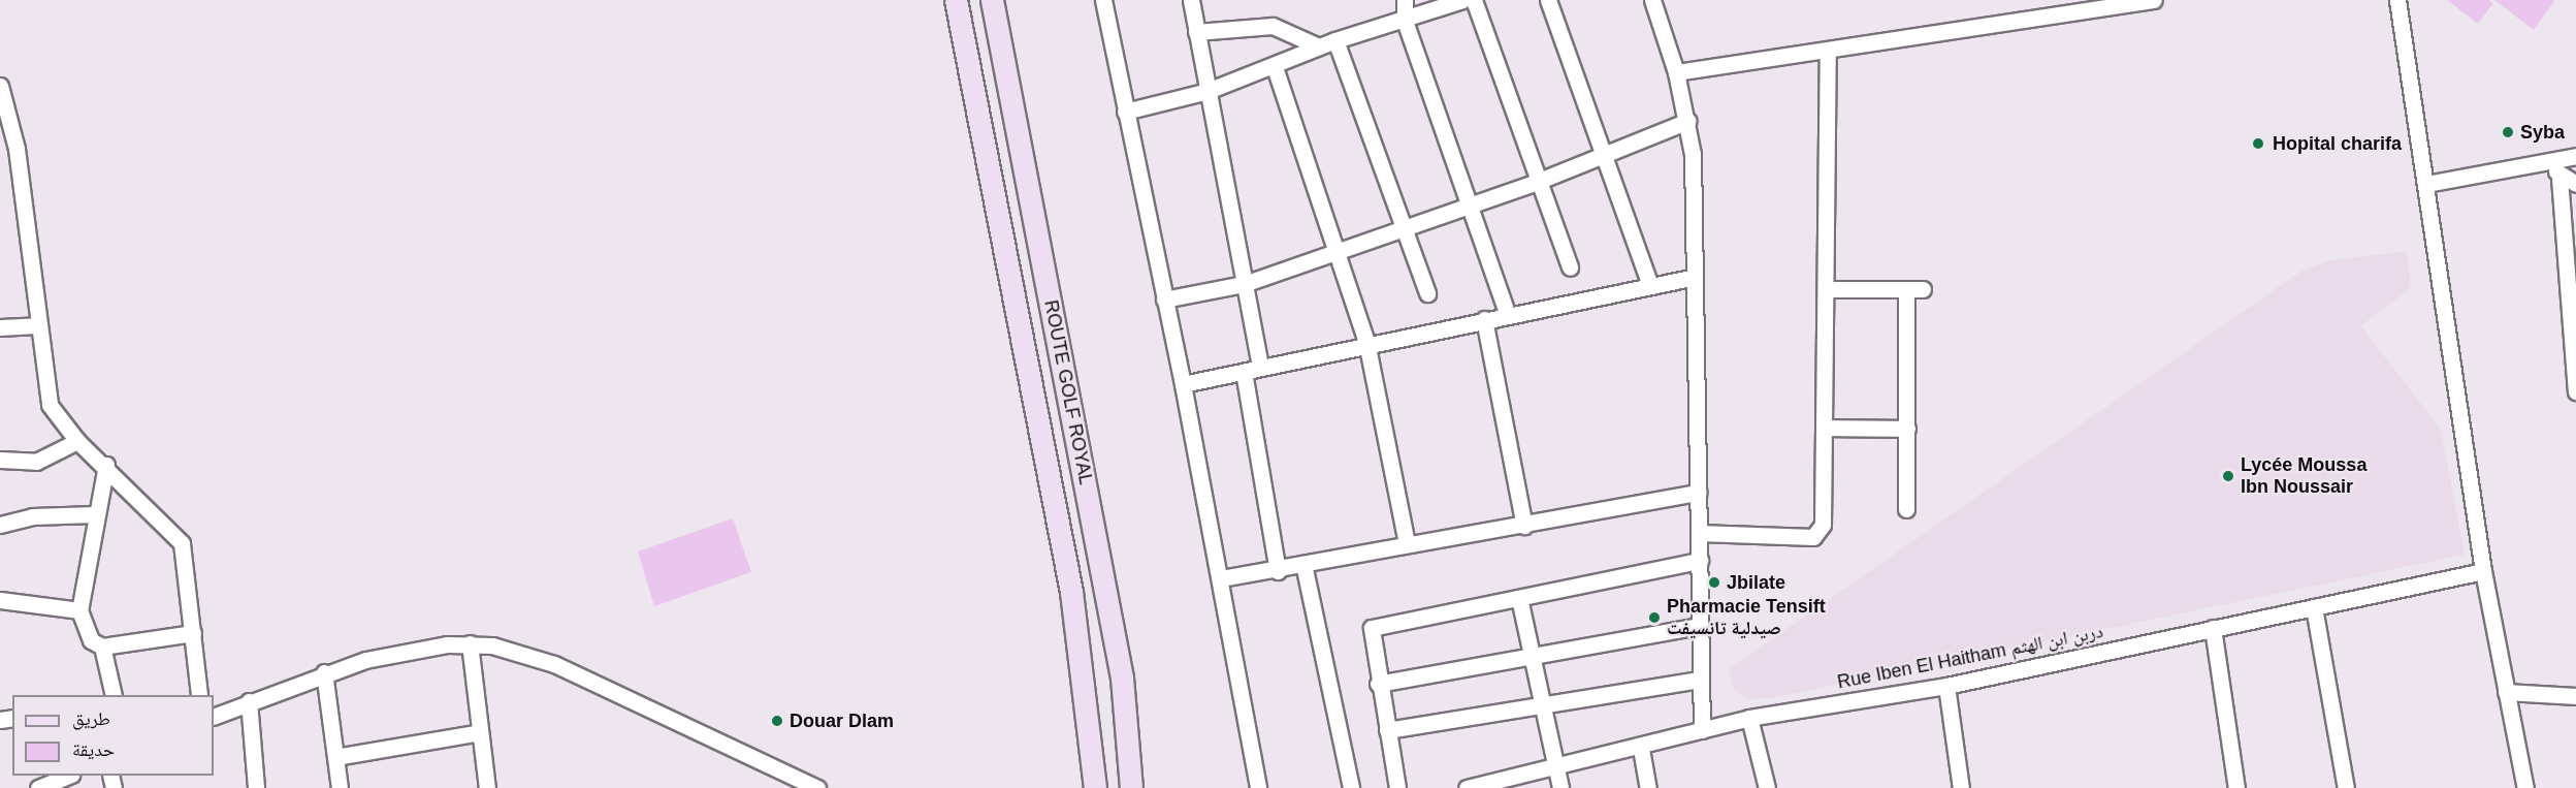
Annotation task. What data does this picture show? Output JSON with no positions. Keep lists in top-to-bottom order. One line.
{"streets":{"street":["ROUTE GOLF ROYAL","Rue Iben El Haitham دربن ابن الهثم"]},"places":["Syba","Hopital charifa","Lycée Moussa Ibn Noussair","Jbilate","Pharmacie Tensift صيدلية تانسيفت","Douar Dlam"],"legend":["طريق","حديقة"]}
